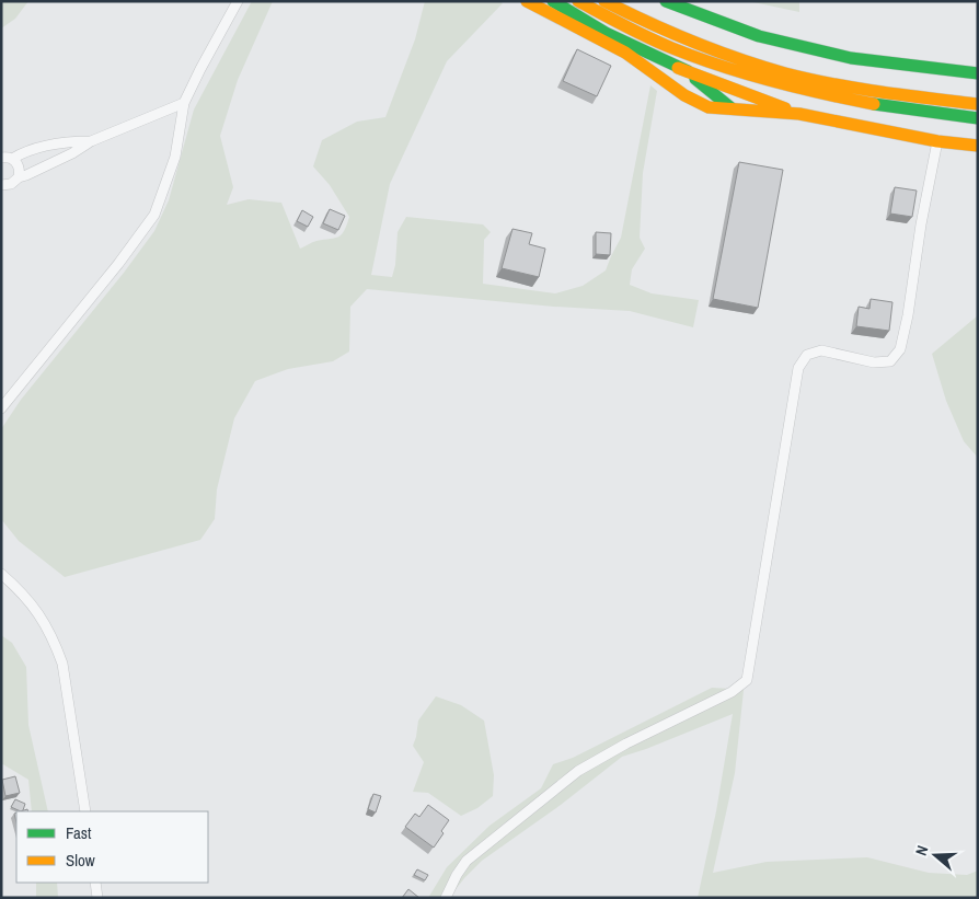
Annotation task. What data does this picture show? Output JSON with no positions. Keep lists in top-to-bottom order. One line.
{"legend":["Fast","Slow"],"north":"left"}
